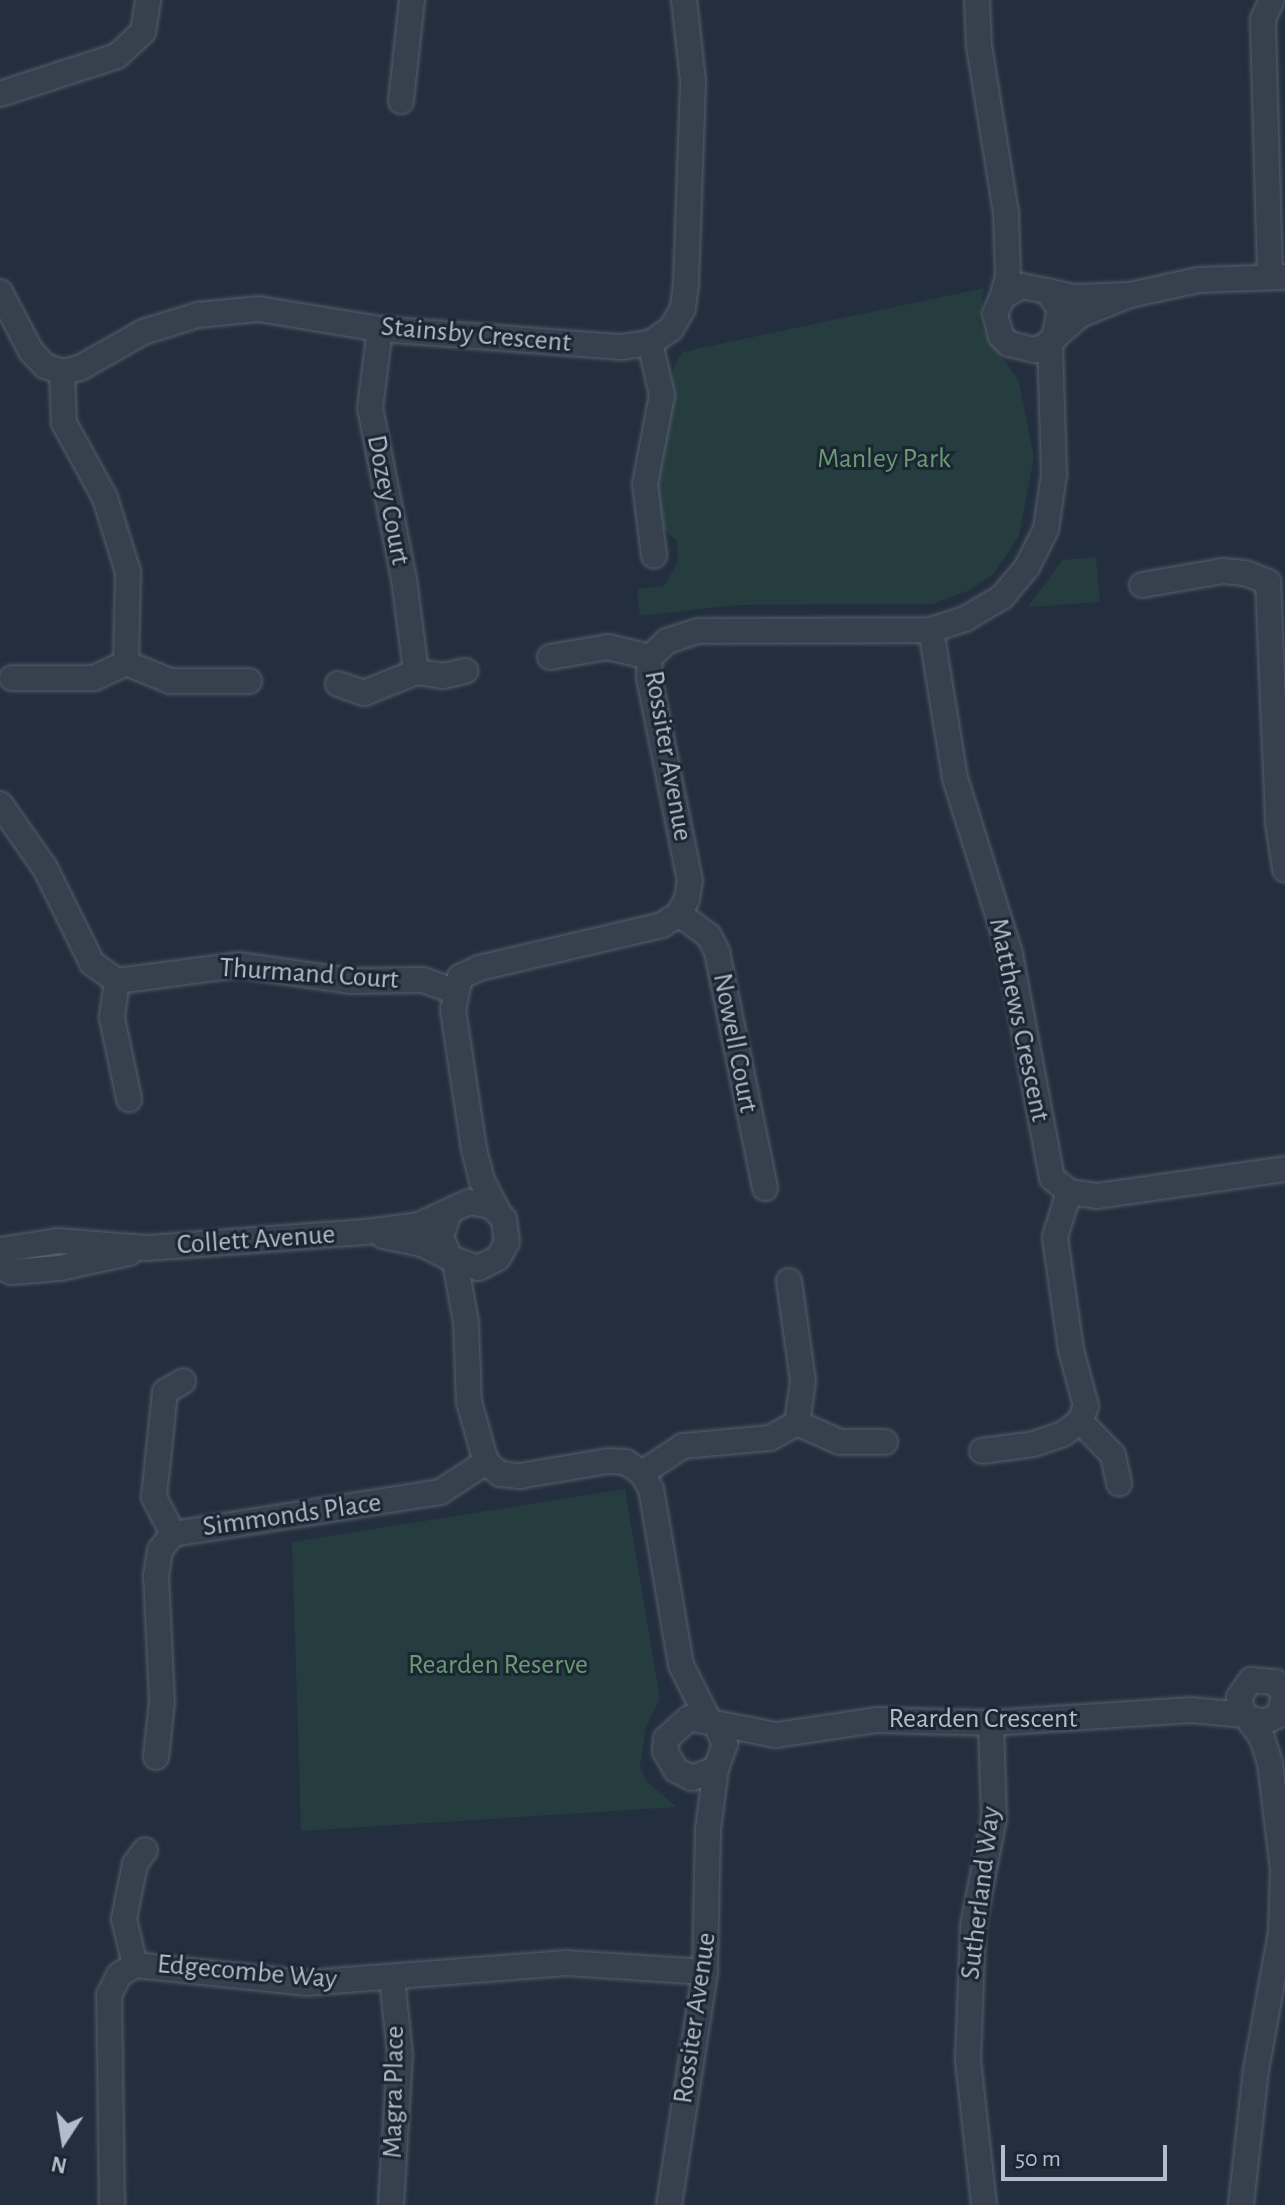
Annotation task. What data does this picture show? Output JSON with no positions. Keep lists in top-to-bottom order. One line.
{"streets":{"street":["Stainsby Crescent","Dozey Court","Rossiter Avenue","Thurmand Court","Matthews Crescent","Nowell Court","Collett Avenue","Simmonds Place","Rearden Crescent","Sutherland Way","Edgecombe Way","Magra Place"]},"crossings":[["Stainsby Crescent","Dozey Court"],["Rossiter Avenue","Matthews Crescent"],["Rossiter Avenue","Nowell Court"],["Rossiter Avenue","Rearden Crescent"],["Rossiter Avenue","Edgecombe Way"],["Rearden Crescent","Sutherland Way"],["Edgecombe Way","Magra Place"]],"parks":["Manley Park","Rearden Reserve"],"scale_bar":"50 m","north":"bottom"}
